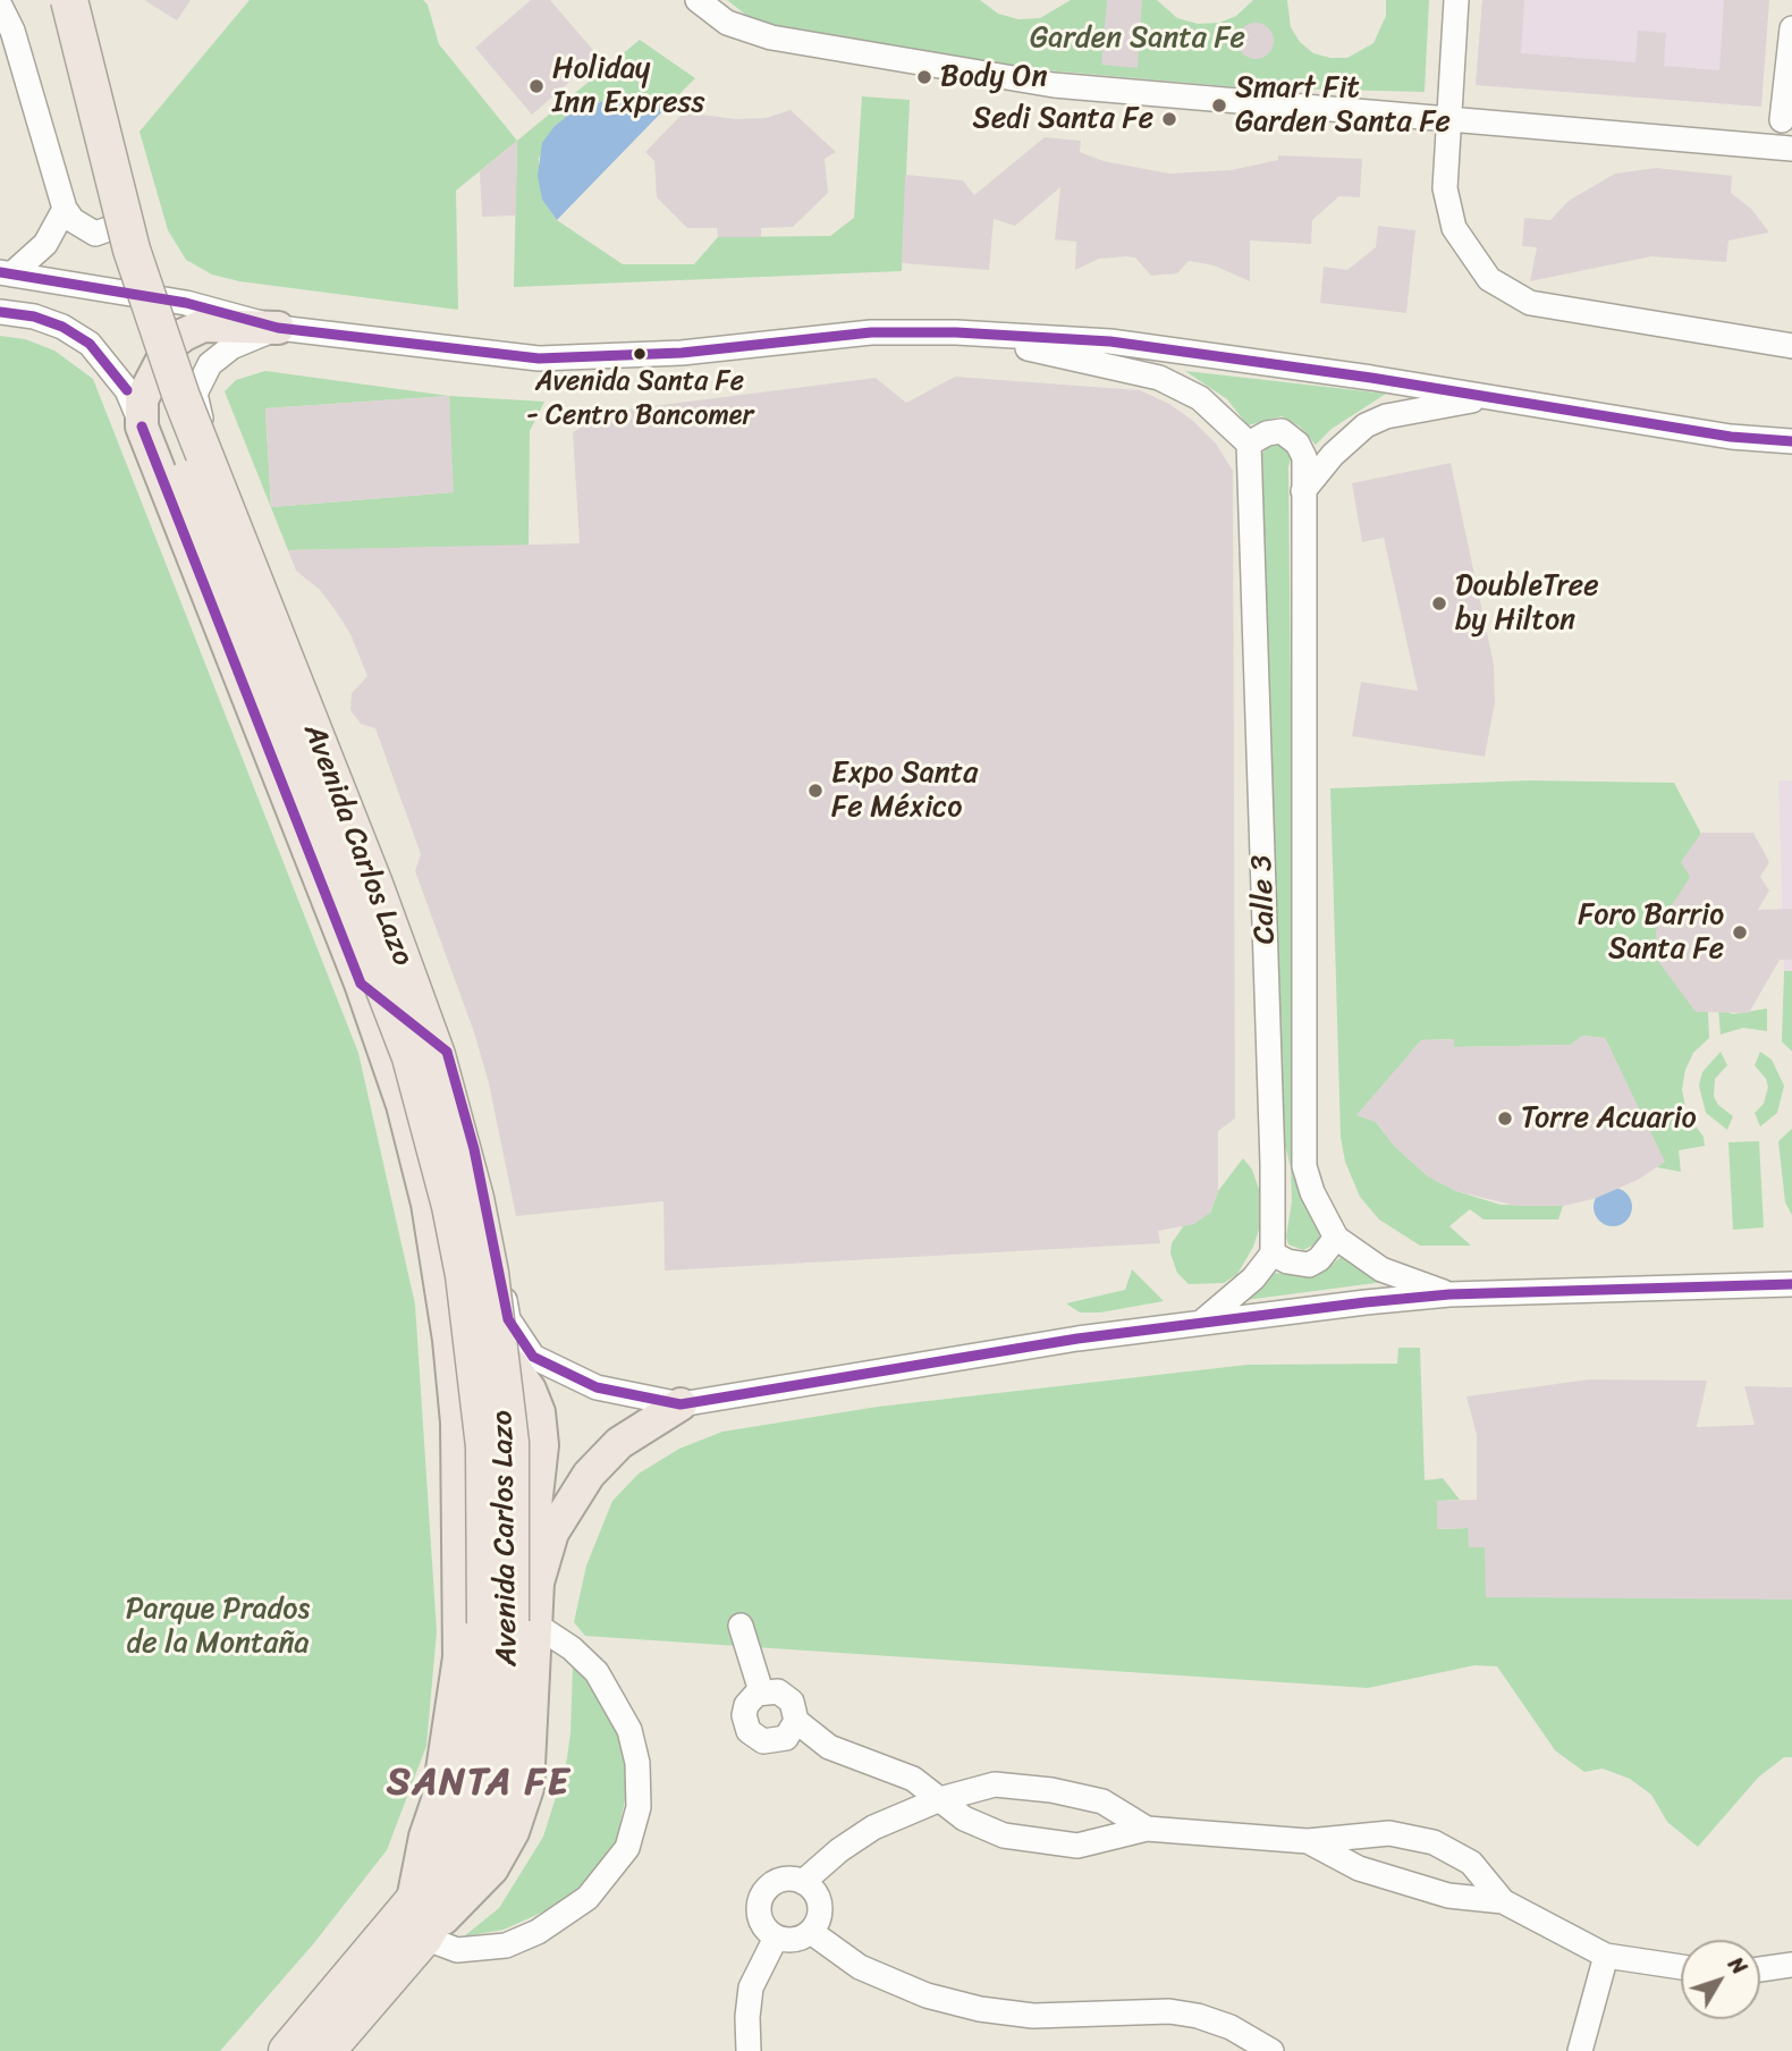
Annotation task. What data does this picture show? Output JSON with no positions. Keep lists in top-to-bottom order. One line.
{"streets":{"highway":["Avenida Carlos Lazo"],"street":["Calle 3"]},"districts":["SANTA FE"],"parks":["Garden Santa Fe","Parque Prados de la Montaña"],"places":["Body On","Holiday Inn Express","Smart Fit Garden Santa Fe","Sedi Santa Fe","Avenida Santa Fe - Centro Bancomer","DoubleTree by Hilton","Expo Santa Fe México","Foro Barrio Santa Fe","Torre Acuario"],"north":"top right"}
